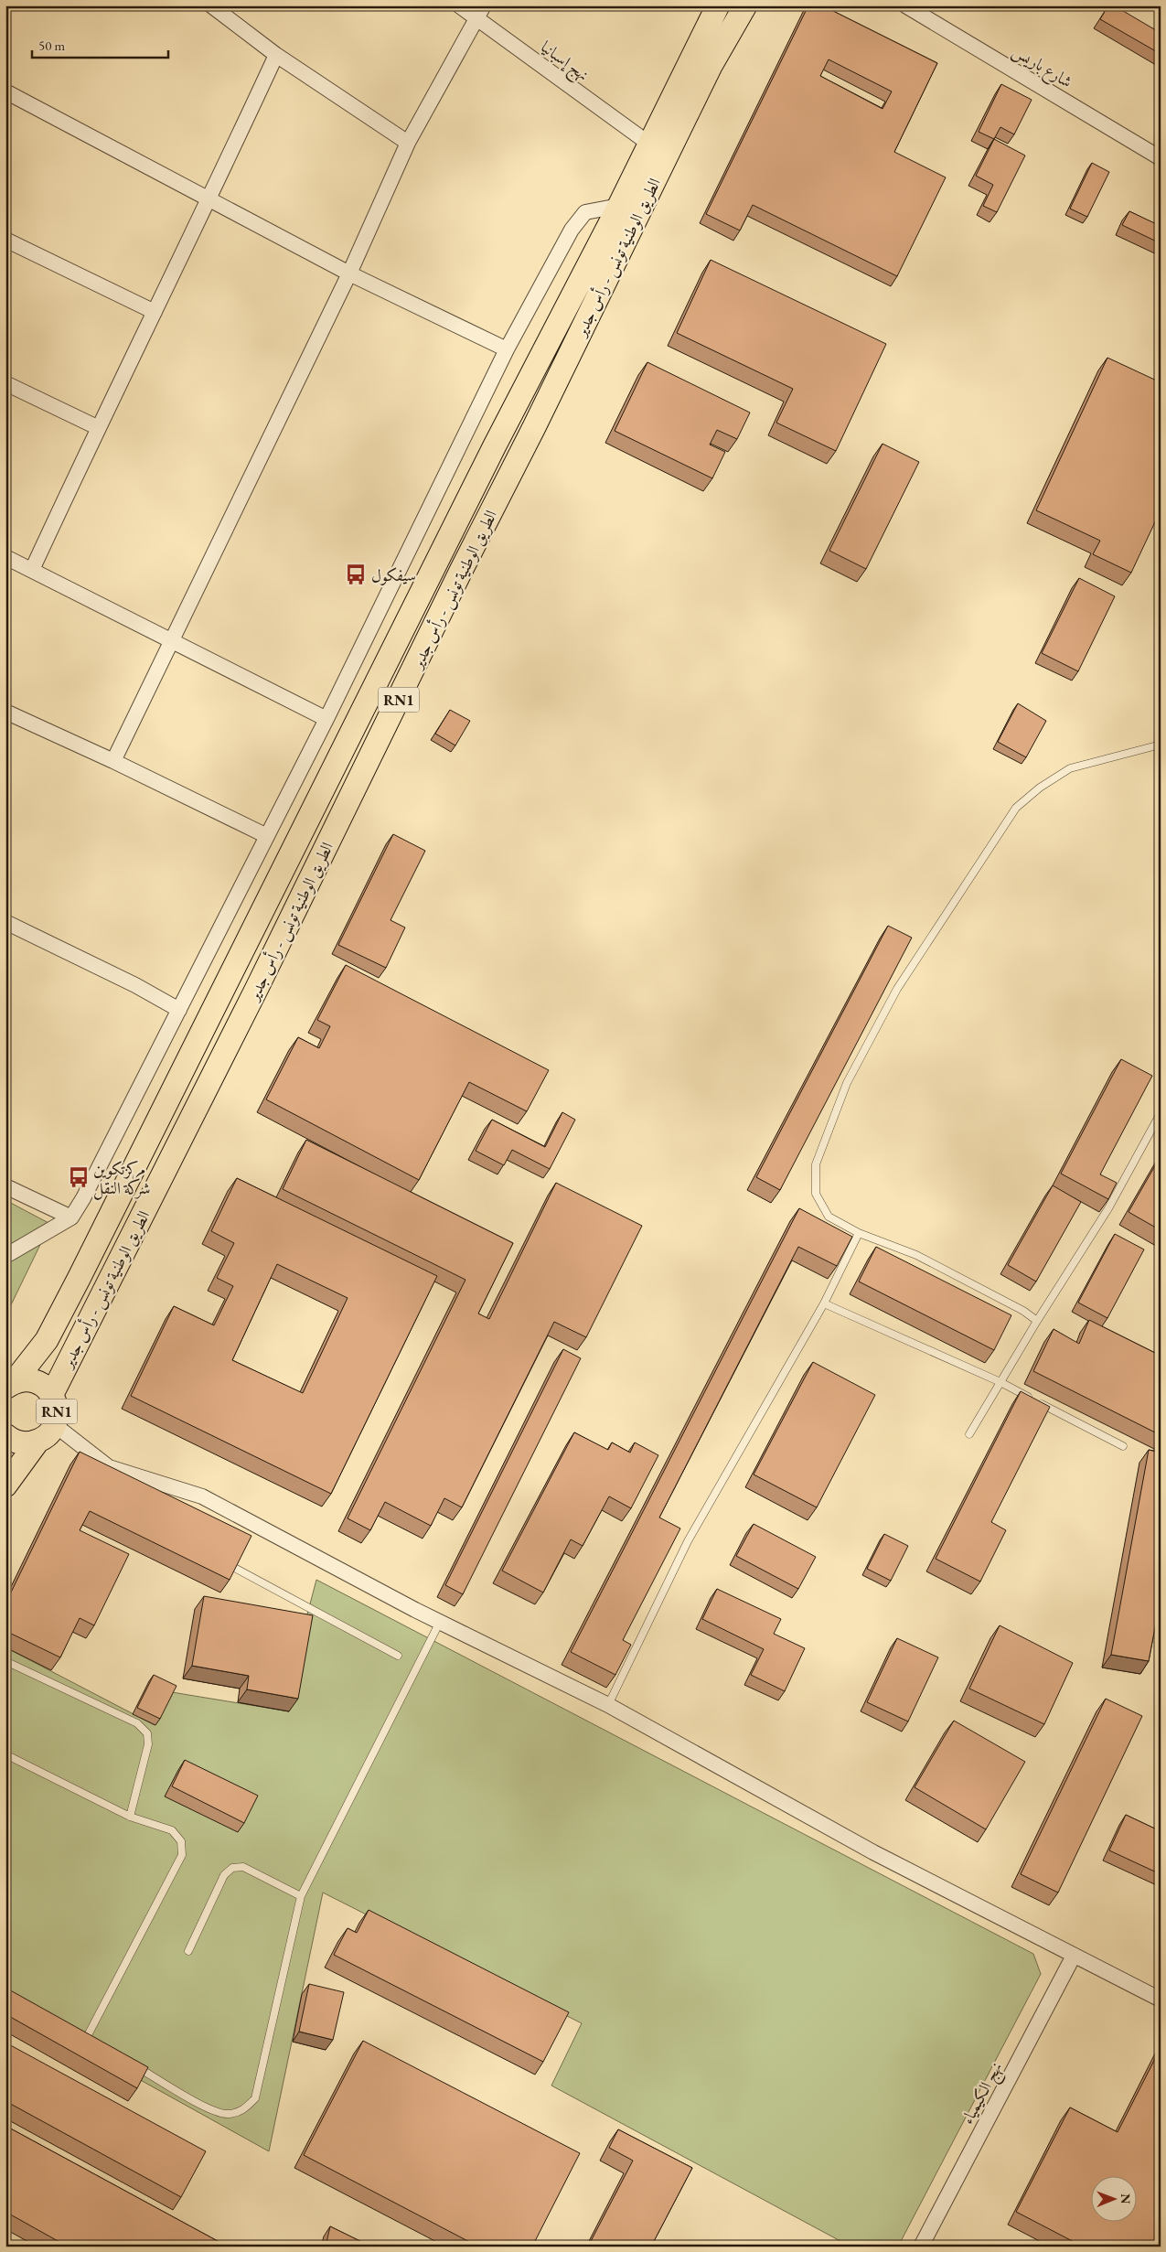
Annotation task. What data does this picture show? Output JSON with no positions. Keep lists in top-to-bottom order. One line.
{"streets":{"main road":["الطريق الوطنية تونس - رأس جدير","RN1"],"street":["نهج إسبانيا","شارع باريس","نهج الكيمياء"]},"crossings":[["نهج إسبانيا","الطريق الوطنية تونس - رأس جدير"],["الطريق الوطنية تونس - رأس جدير","RN1"]],"places":{"bus stop":["سيفكول","مركزتكوين شركة النقل"]},"scale_bar":"50 m","north":"right"}
